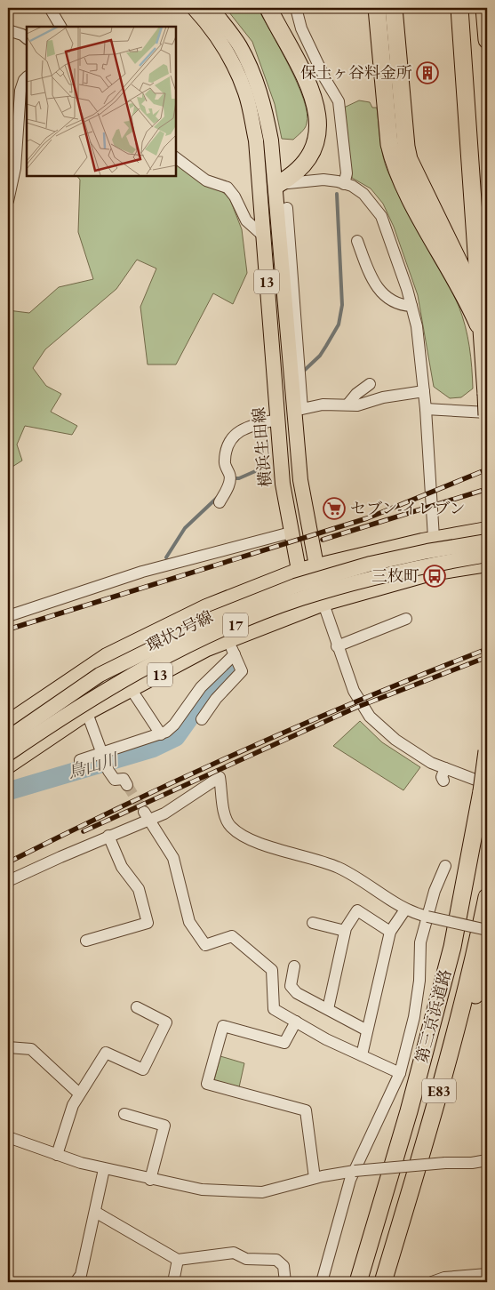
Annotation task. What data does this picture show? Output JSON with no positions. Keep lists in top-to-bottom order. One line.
{"streets":{"highway":["第三京浜道路","E83"],"main road":["13","横浜生田線","17","環状2号線"]},"water":["鳥山川"],"places":{"building":["保土ヶ谷料金所"],"supermarket":["セブン-イレブン"],"bus stop":["三枚町"]}}
